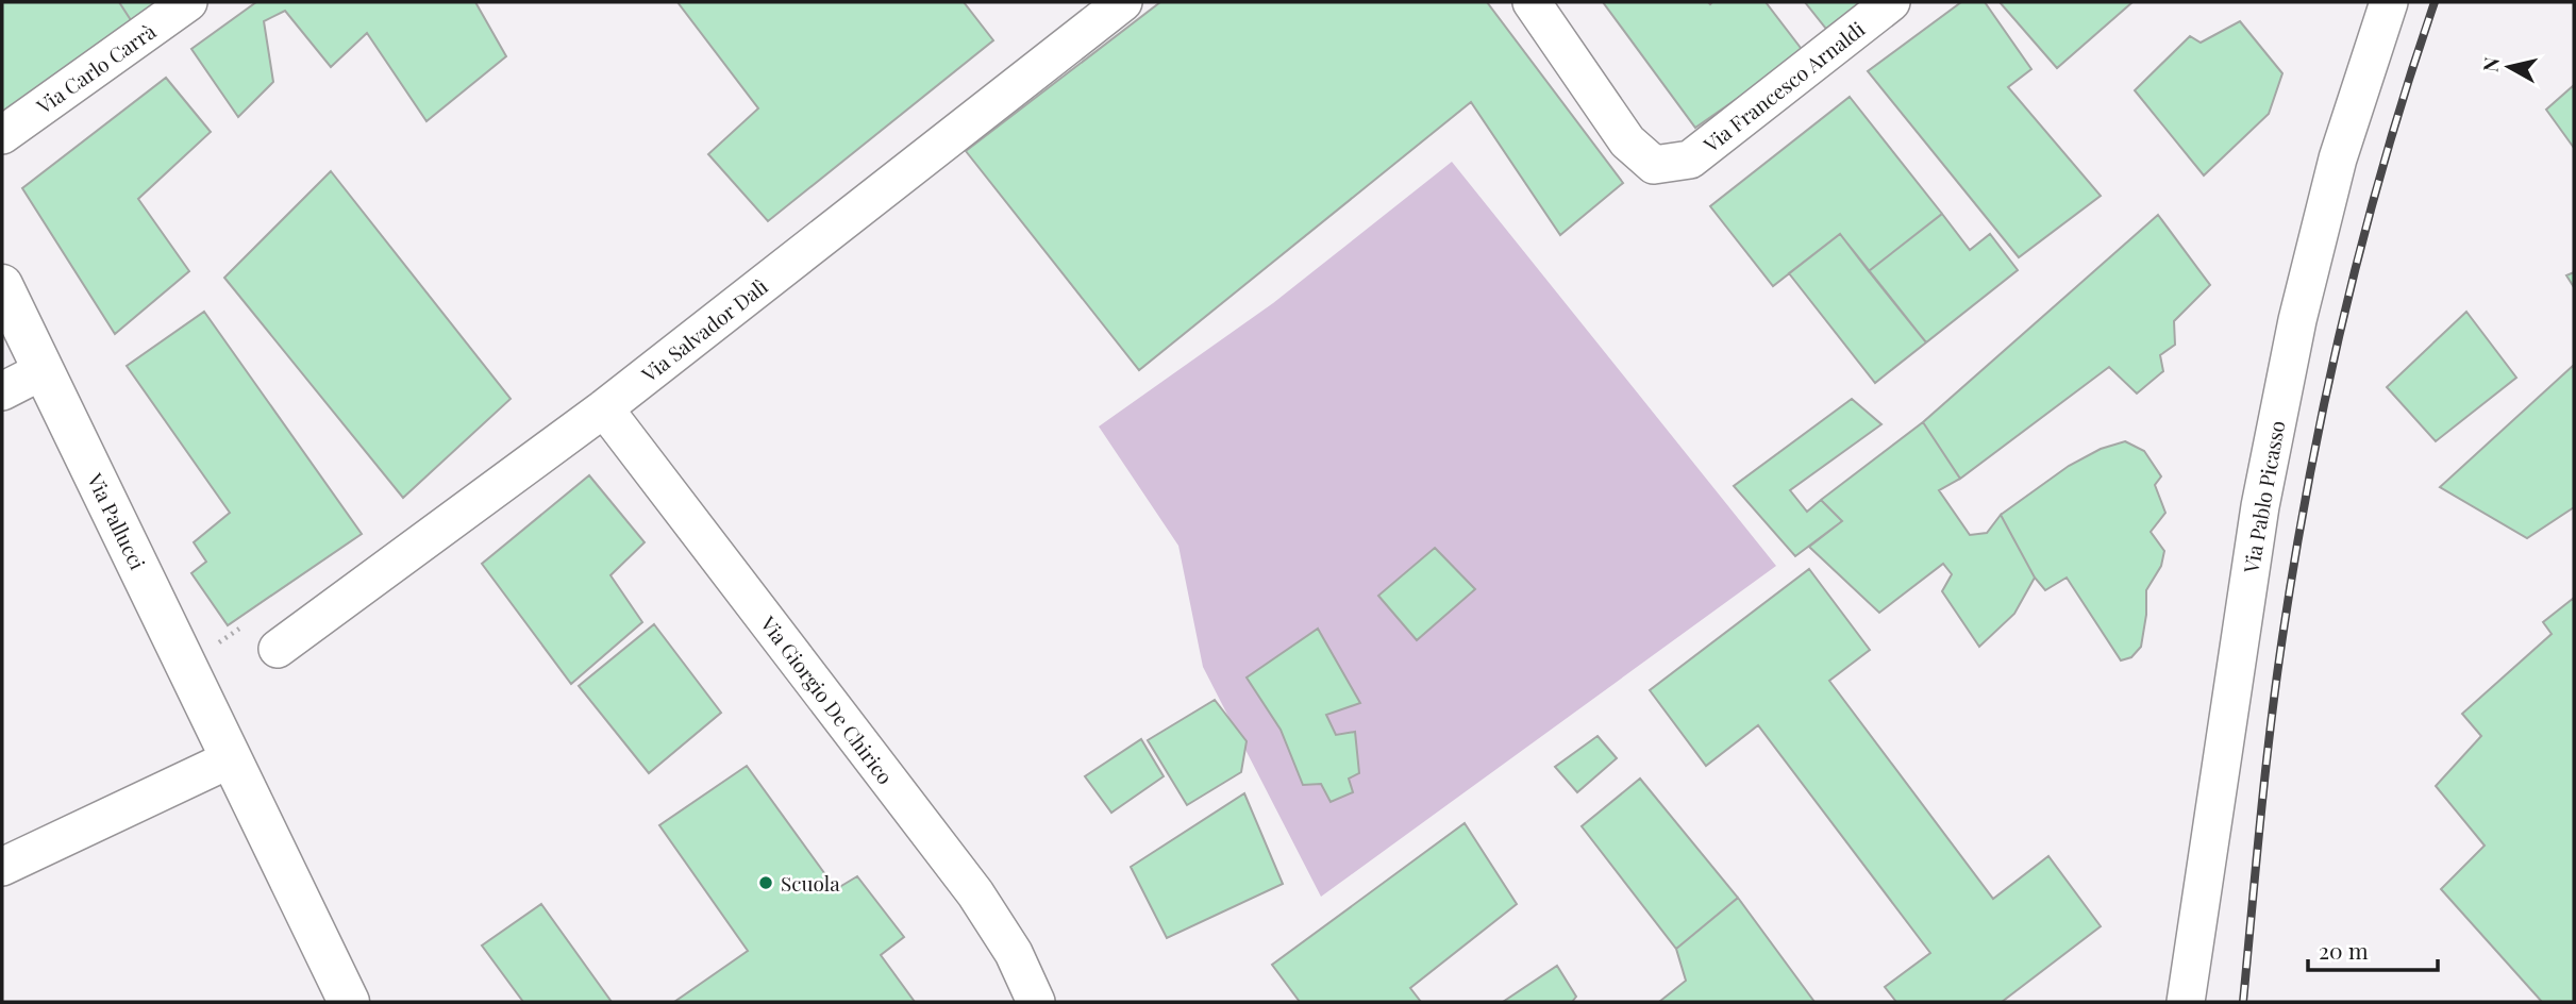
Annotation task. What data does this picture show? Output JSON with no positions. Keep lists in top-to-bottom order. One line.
{"streets":{"street":["Via Carlo Carrà","Via Francesco Arnaldi","Via Salvador Dalì","Via Pablo Picasso","Via Pallucci","Via Giorgio De Chirico"]},"crossings":[["Via Salvador Dalì","Via Giorgio De Chirico"]],"places":["Scuola"],"scale_bar":"20 m","north":"left"}
